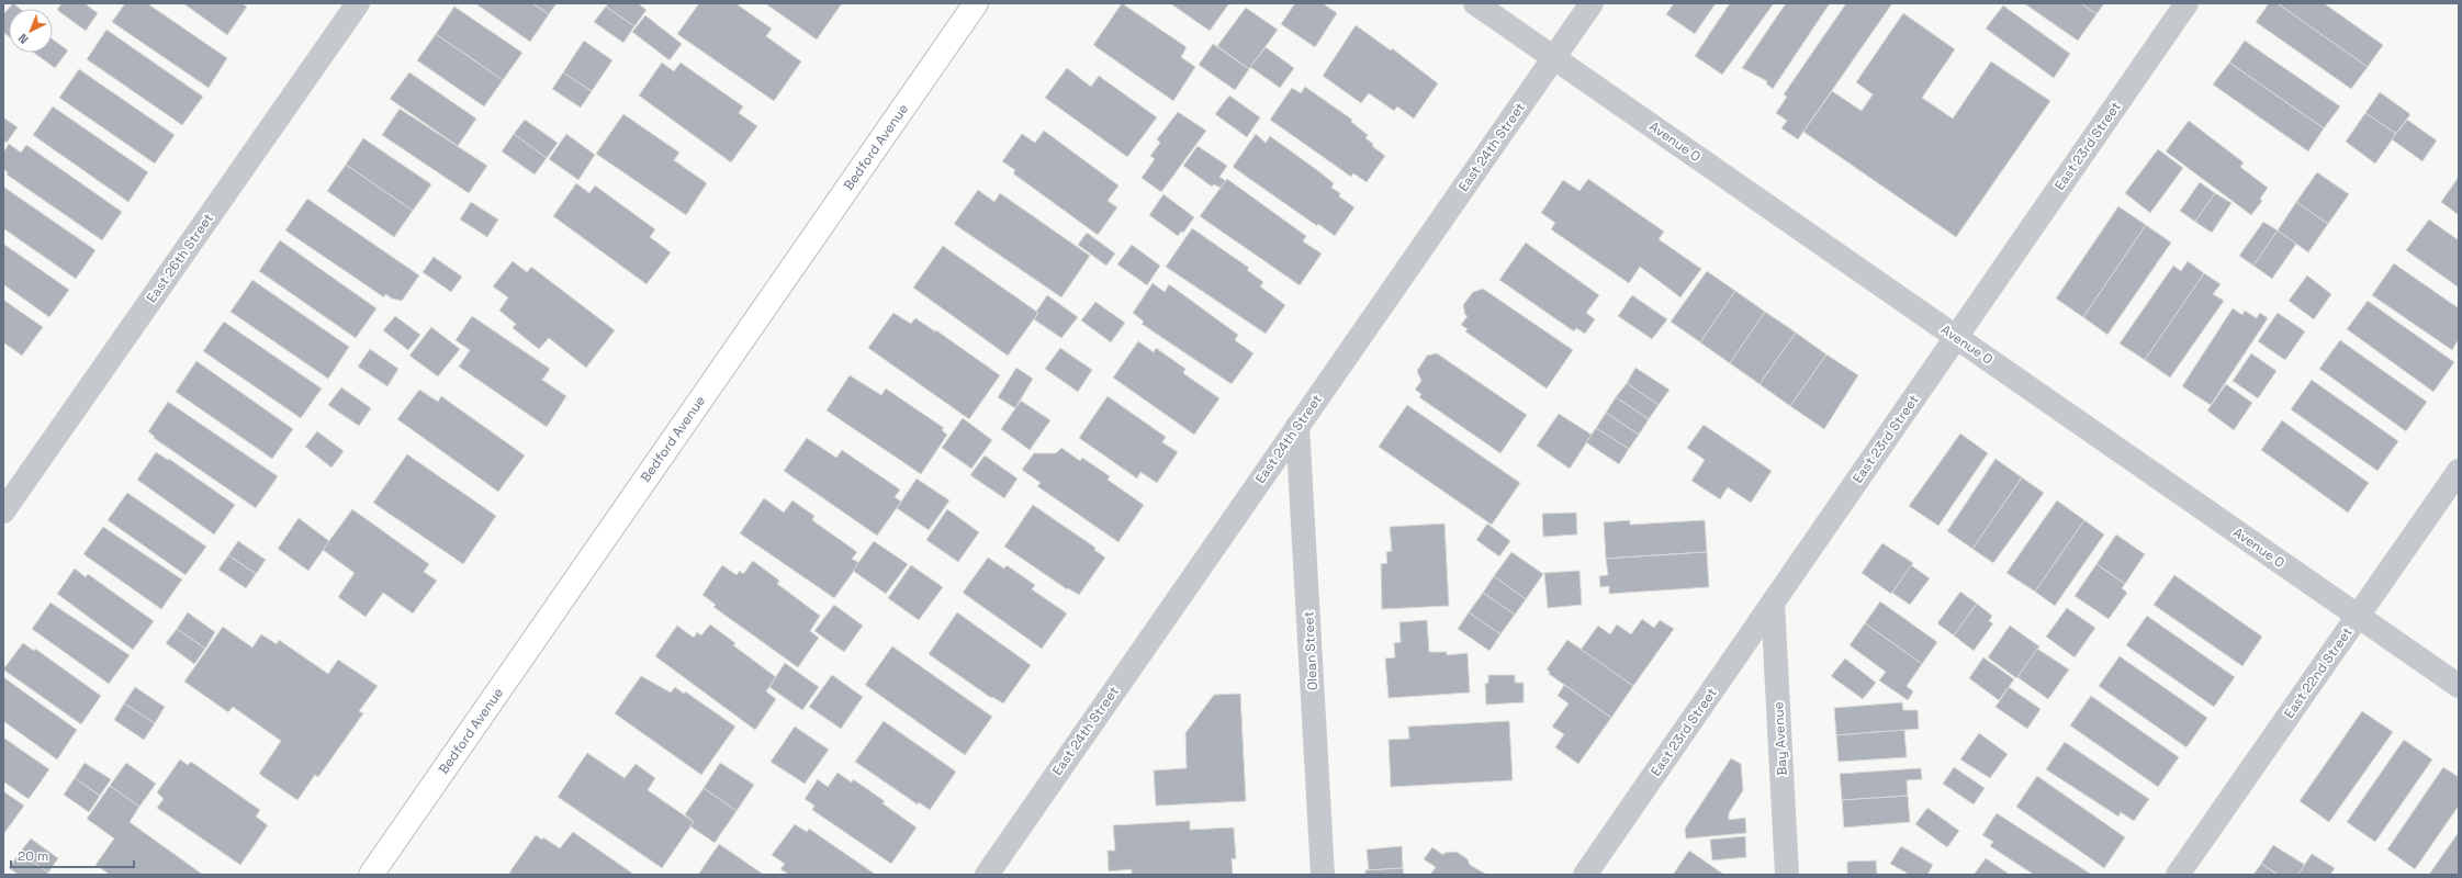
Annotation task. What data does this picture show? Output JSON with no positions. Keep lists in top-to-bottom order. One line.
{"streets":{"main road":["Bedford Avenue"],"street":["Avenue O","East 23rd Street","East 24th Street","East 26th Street","Olean Street","East 22nd Street","Bay Avenue"]},"crossings":[["Avenue O","East 23rd Street"],["Avenue O","East 24th Street"],["Avenue O","East 22nd Street"],["East 23rd Street","Bay Avenue"],["East 24th Street","Olean Street"]],"scale_bar":"20 m","north":"bottom left"}
